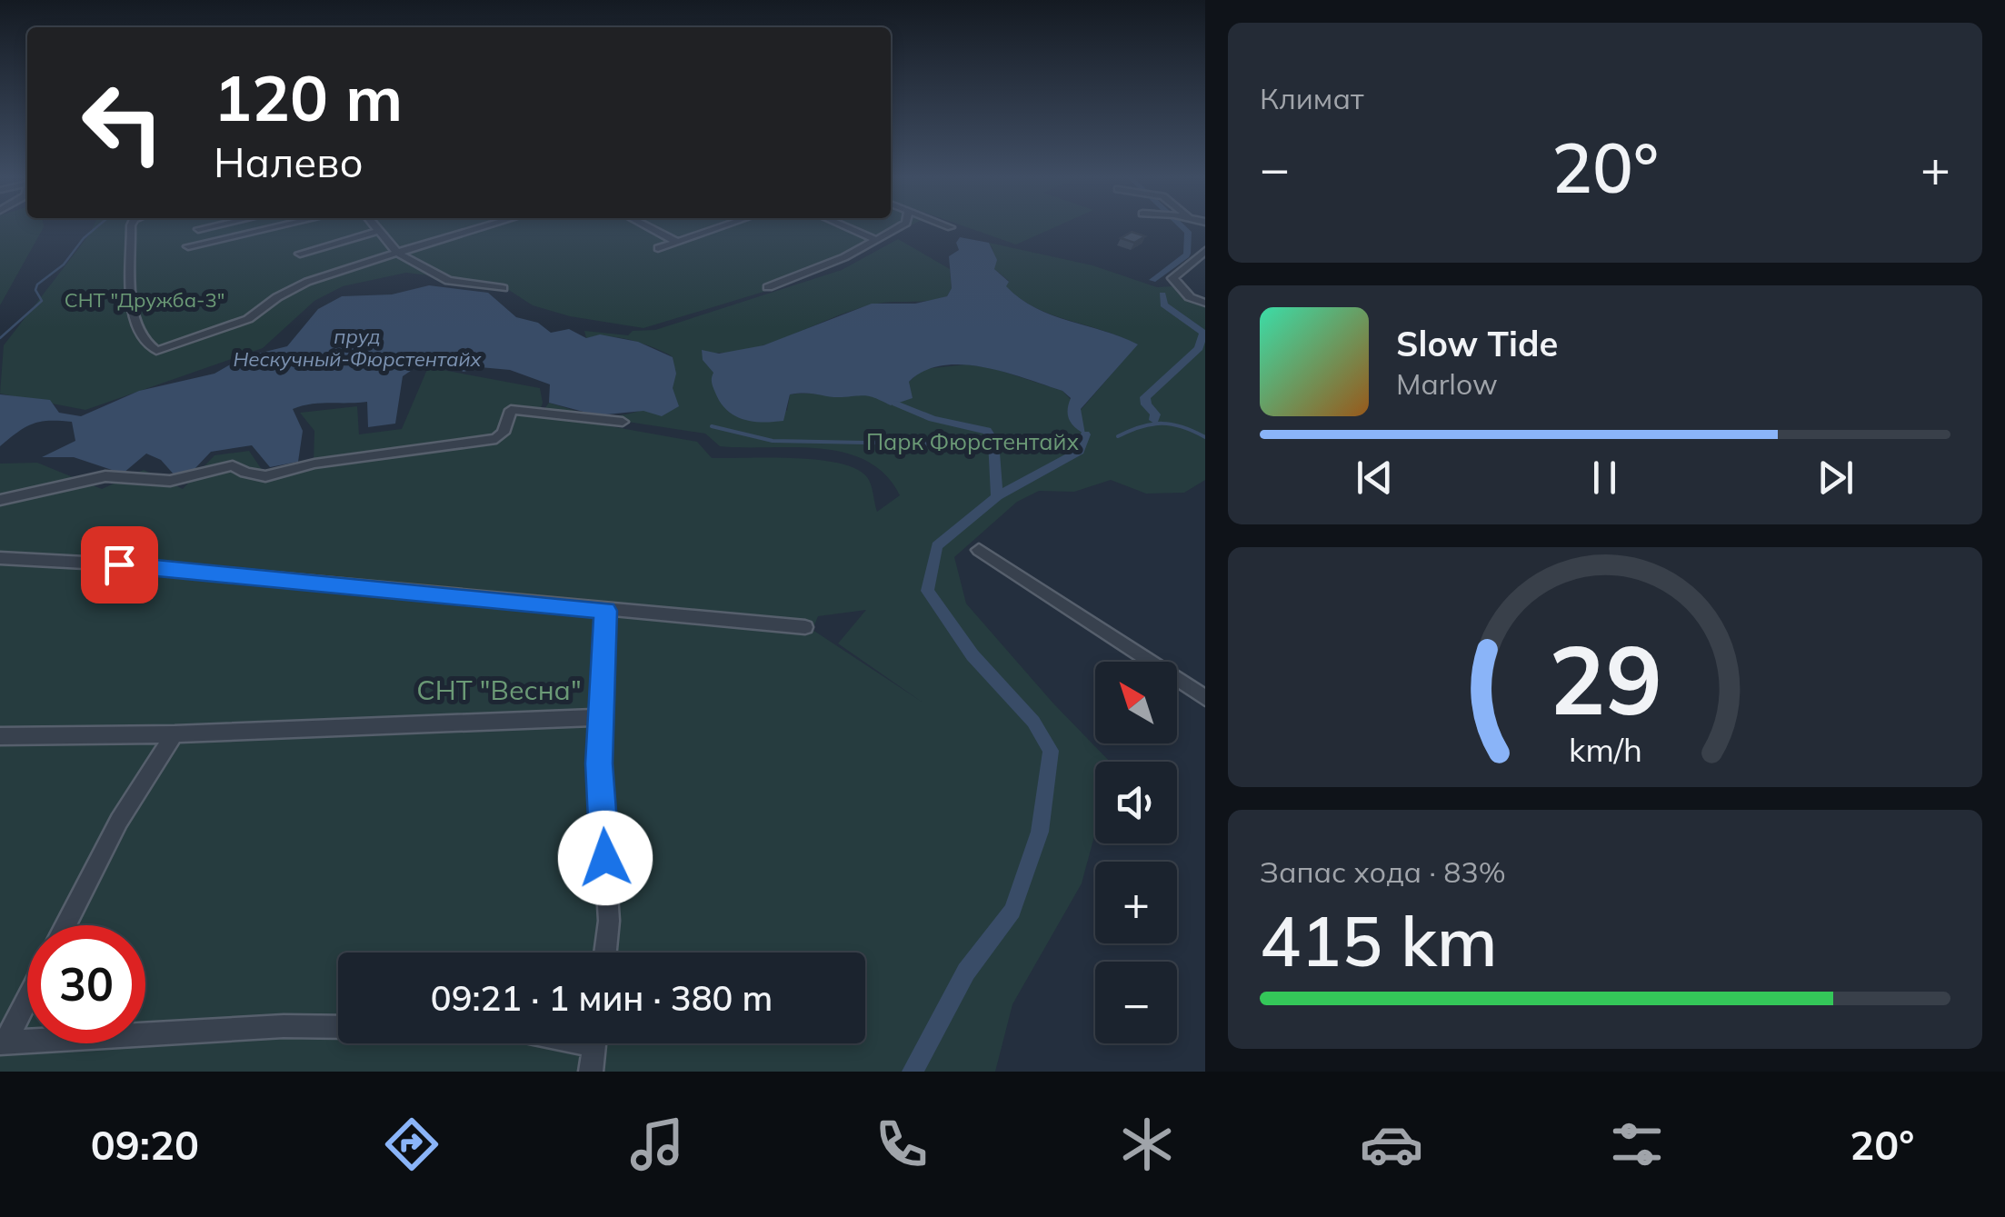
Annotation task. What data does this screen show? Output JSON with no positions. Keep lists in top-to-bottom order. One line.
{"water":["пруд Нескучный-Фюрстентайх"],"parks":["СНТ \"Дружба-3\"","Парк Фюрстентайх","СНТ \"Весна\""],"north":"top left","page":{"tile":["Климат",["Запас хода · 83%","415 km"]],"turn":["120 m","Налево"],"heat":["−","20°","+"],"song":["Slow Tide","Marlow"],"map_buttons":["+","−"],"limit":"30","trip":"09:21 · 1 мин · 380 m","tabs":["09:20","20°"],"gauge":["29","km/h"]}}
